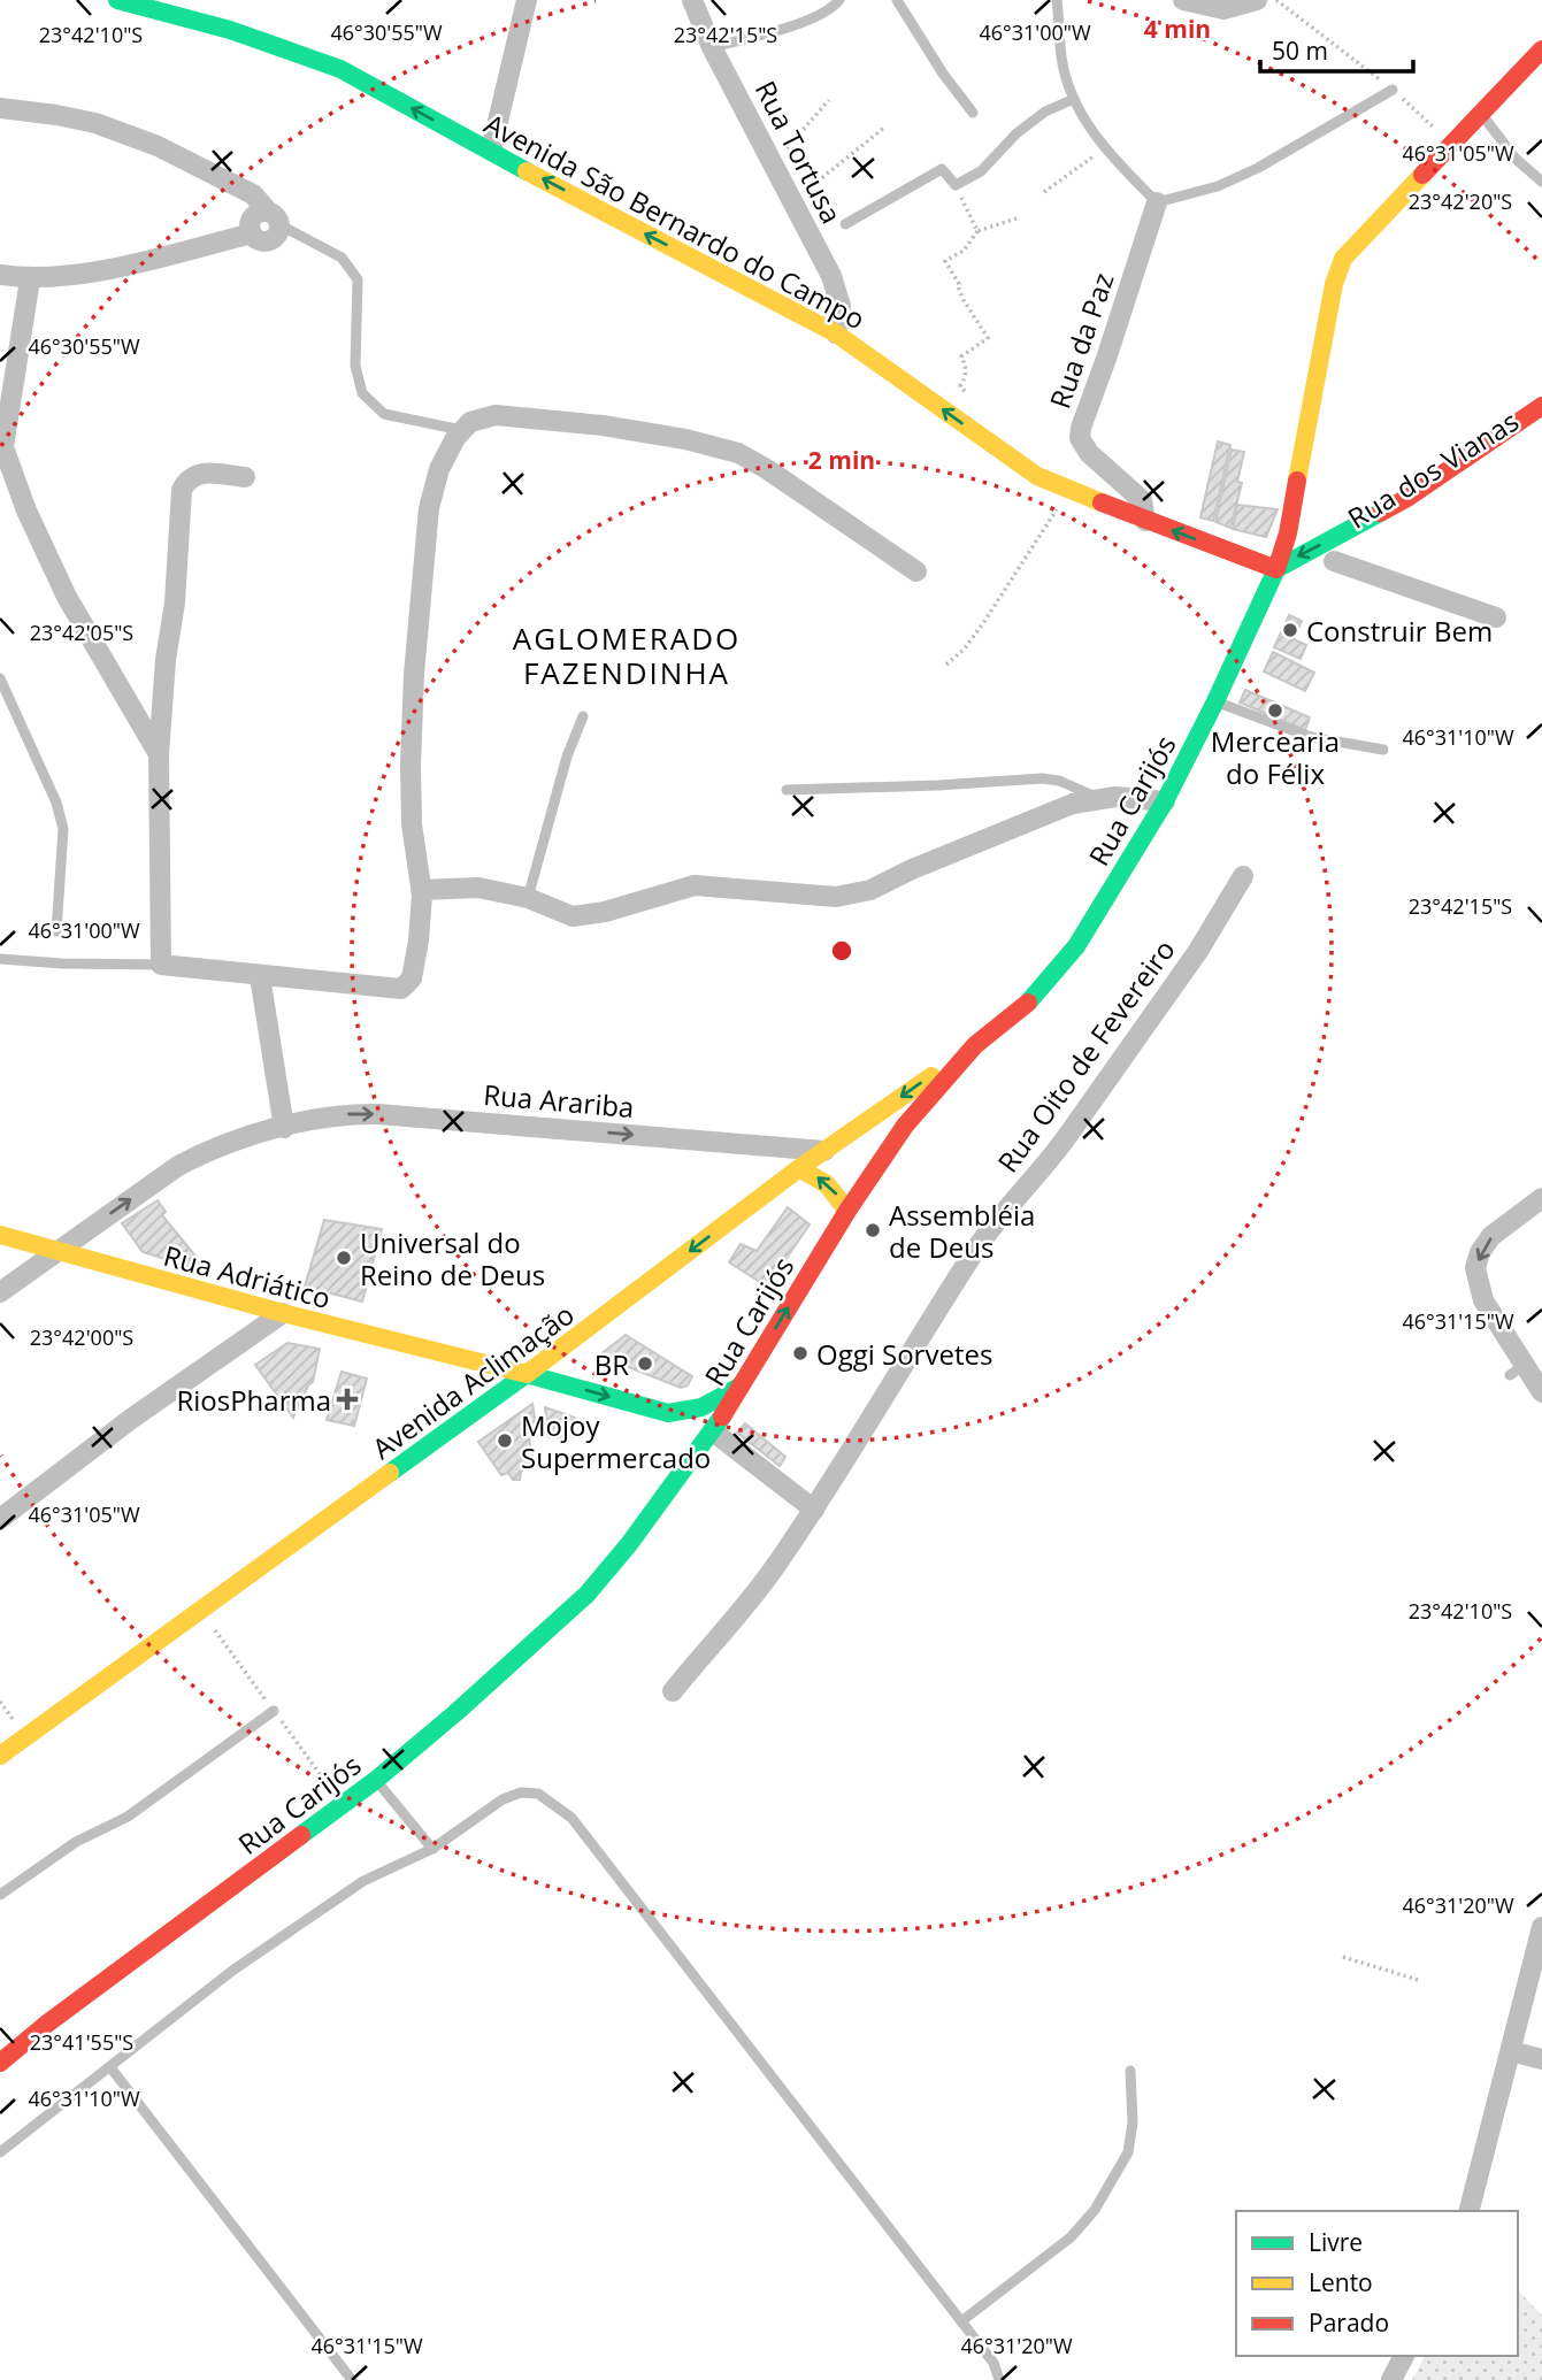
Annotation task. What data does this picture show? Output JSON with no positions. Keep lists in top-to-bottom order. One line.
{"streets":{"main road":["Avenida São Bernardo do Campo","Rua dos Vianas","Rua Carijós","Rua Adriático","Avenida Aclimação"],"street":["Rua Tortusa","Rua da Paz","Rua Oito de Fevereiro","Rua Arariba"]},"crossings":[["Rua Tortusa","Avenida São Bernardo do Campo"],["Avenida São Bernardo do Campo","Rua da Paz"],["Avenida São Bernardo do Campo","Rua dos Vianas"],["Avenida São Bernardo do Campo","Rua Carijós"],["Rua dos Vianas","Rua Carijós"],["Rua Carijós","Rua Adriático"],["Rua Carijós","Avenida Aclimação"],["Rua Arariba","Rua Adriático"],["Rua Arariba","Avenida Aclimação"],["Rua Adriático","Avenida Aclimação"]],"one_way":["Avenida São Bernardo do Campo","Rua dos Vianas","Rua Arariba","Avenida Aclimação"],"districts":["AGLOMERADO FAZENDINHA"],"places":{"other":["Construir Bem","Mercearia do Félix","Assembléia de Deus","Universal do Reino de Deus","Oggi Sorvetes","BR","Mojoy Supermercado"],"health":["RiosPharma"]},"legend":["Livre","Lento","Parado"],"scale_bar":"50 m","coordinates":["46°30'55\"W","46°31'00\"W","23°42'10\"S","23°42'15\"S","46°31'05\"W","23°42'20\"S","23°42'05\"S","46°31'10\"W","46°31'15\"W","23°42'00\"S","46°31'20\"W","23°41'55\"S"],"rings":["4 min","2 min"]}
